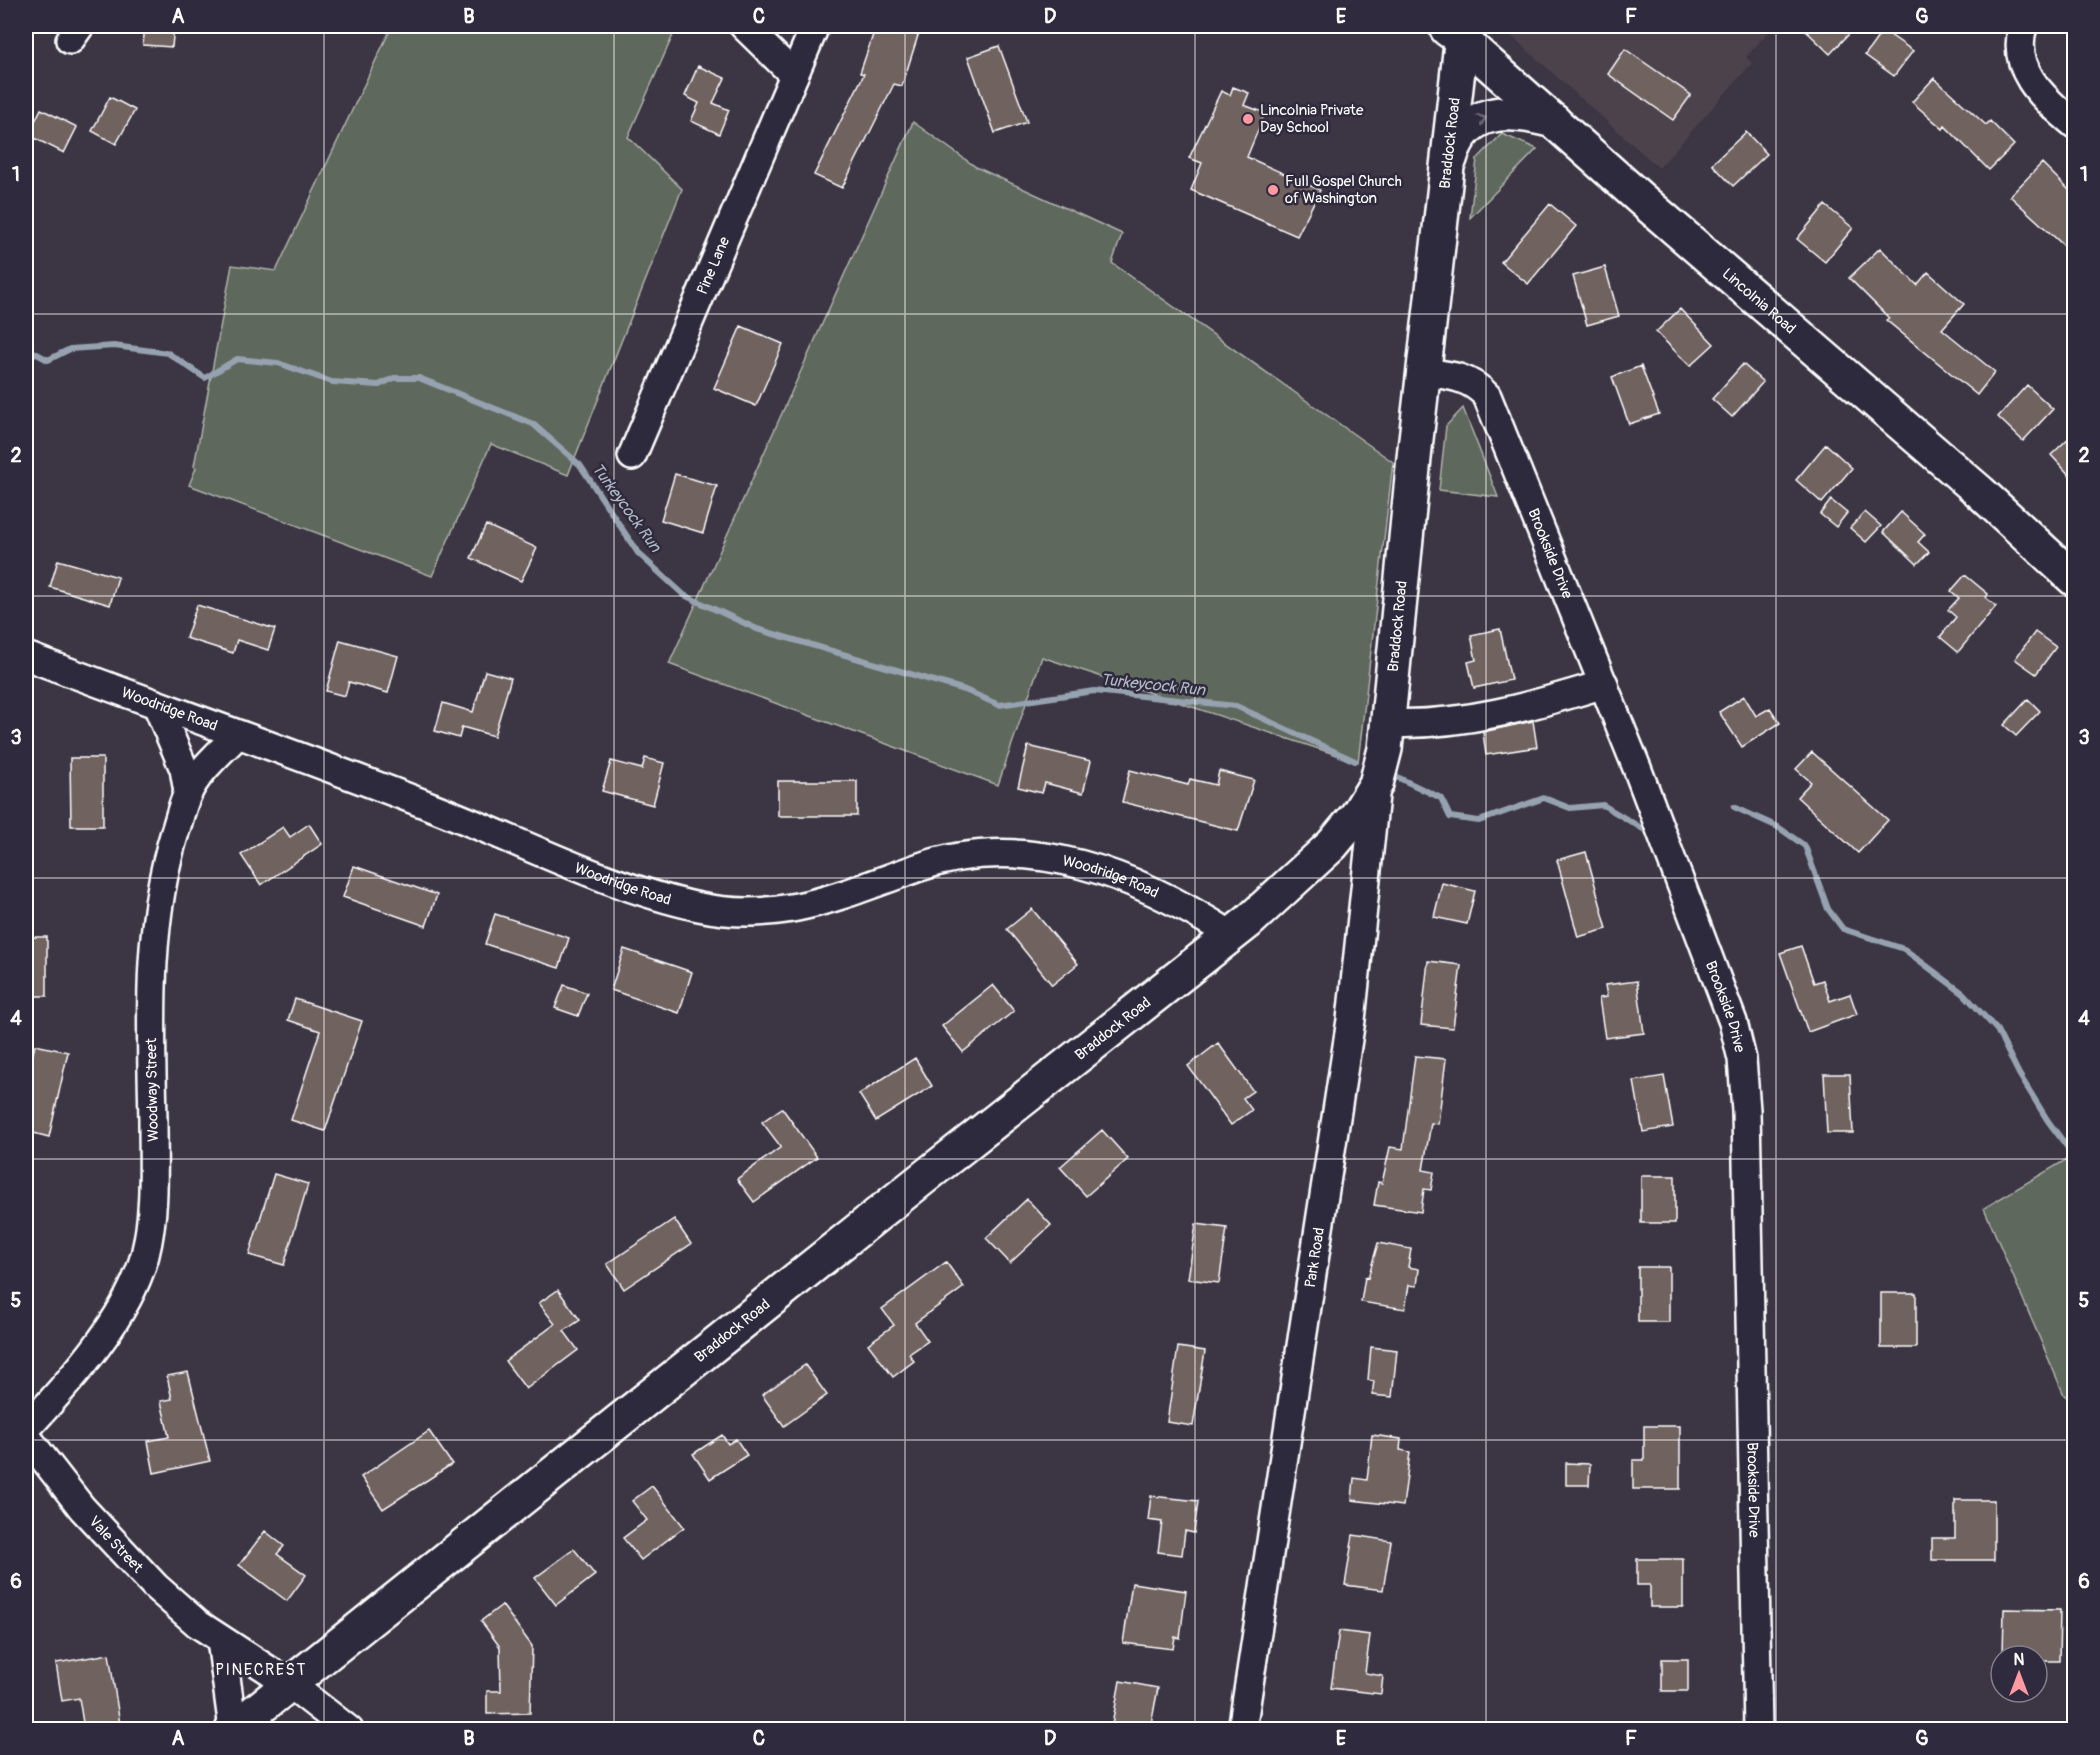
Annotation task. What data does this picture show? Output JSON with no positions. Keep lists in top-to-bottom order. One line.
{"streets":{"main road":["Braddock Road","Lincolnia Road"],"street":["Pine Lane","Brookside Drive","Woodridge Road","Woodway Street","Park Road","Vale Street"]},"crossings":[["Braddock Road","Lincolnia Road"],["Braddock Road","Brookside Drive"],["Braddock Road","Woodridge Road"],["Braddock Road","Park Road"],["Braddock Road","Vale Street"],["Woodridge Road","Woodway Street"]],"districts":["PINECREST"],"water":["Turkeycock Run"],"places":["Lincolnia Private Day School","Full Gospel Church of Washington"],"north":"top","grid":{"columns":["A","B","C","D","E","F","G"],"rows":["1","2","3","4","5","6"]}}
